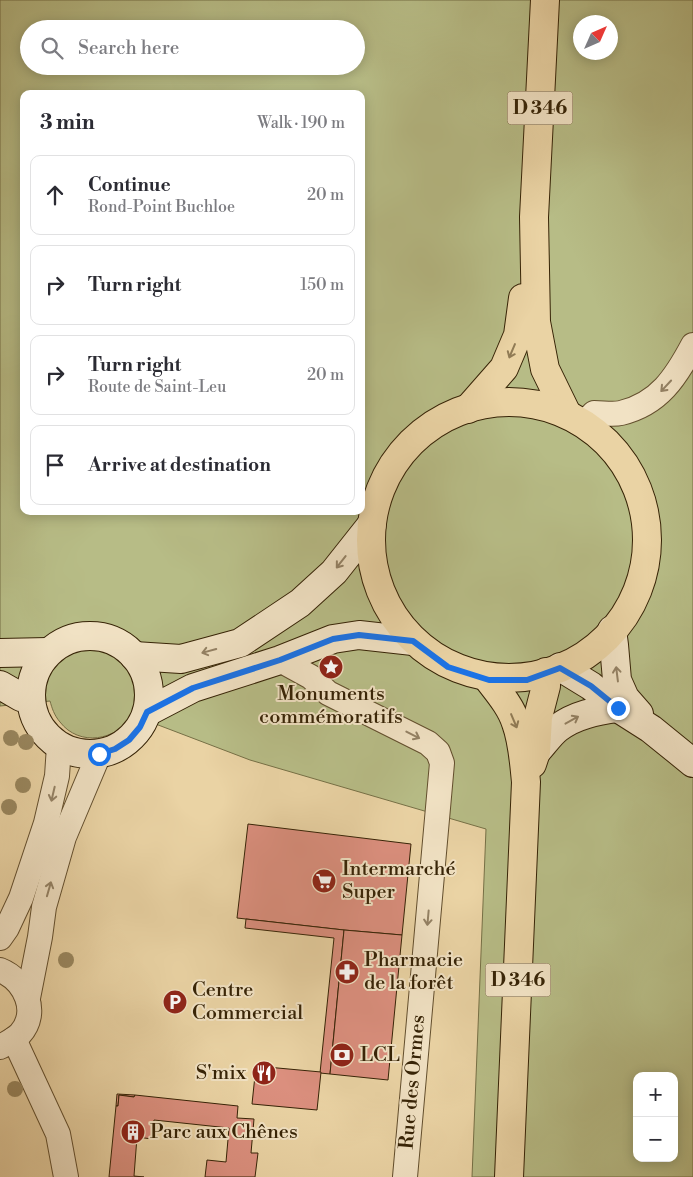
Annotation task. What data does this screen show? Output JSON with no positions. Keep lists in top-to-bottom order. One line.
{"streets":{"main road":["D 346"],"street":["Rue des Ormes"]},"one_way":["Rue des Ormes"],"places":{"place":["Monuments commémoratifs"],"supermarket":["Intermarché Super"],"pharmacy":["Pharmacie de la forêt"],"parking":["Centre Commercial"],"bank":["LCL"],"restaurant":["S'mix"],"building":["Parc aux Chênes"]},"north":"top right","page":{"search":"Search here","heading":["3 min","Walk · 190 m"],"list":[["Continue","Rond-Point Buchloe","20 m"],["Turn right","150 m"],["Turn right","Route de Saint-Leu","20 m"],"Arrive at destination"],"map_buttons":["+","−"]}}
